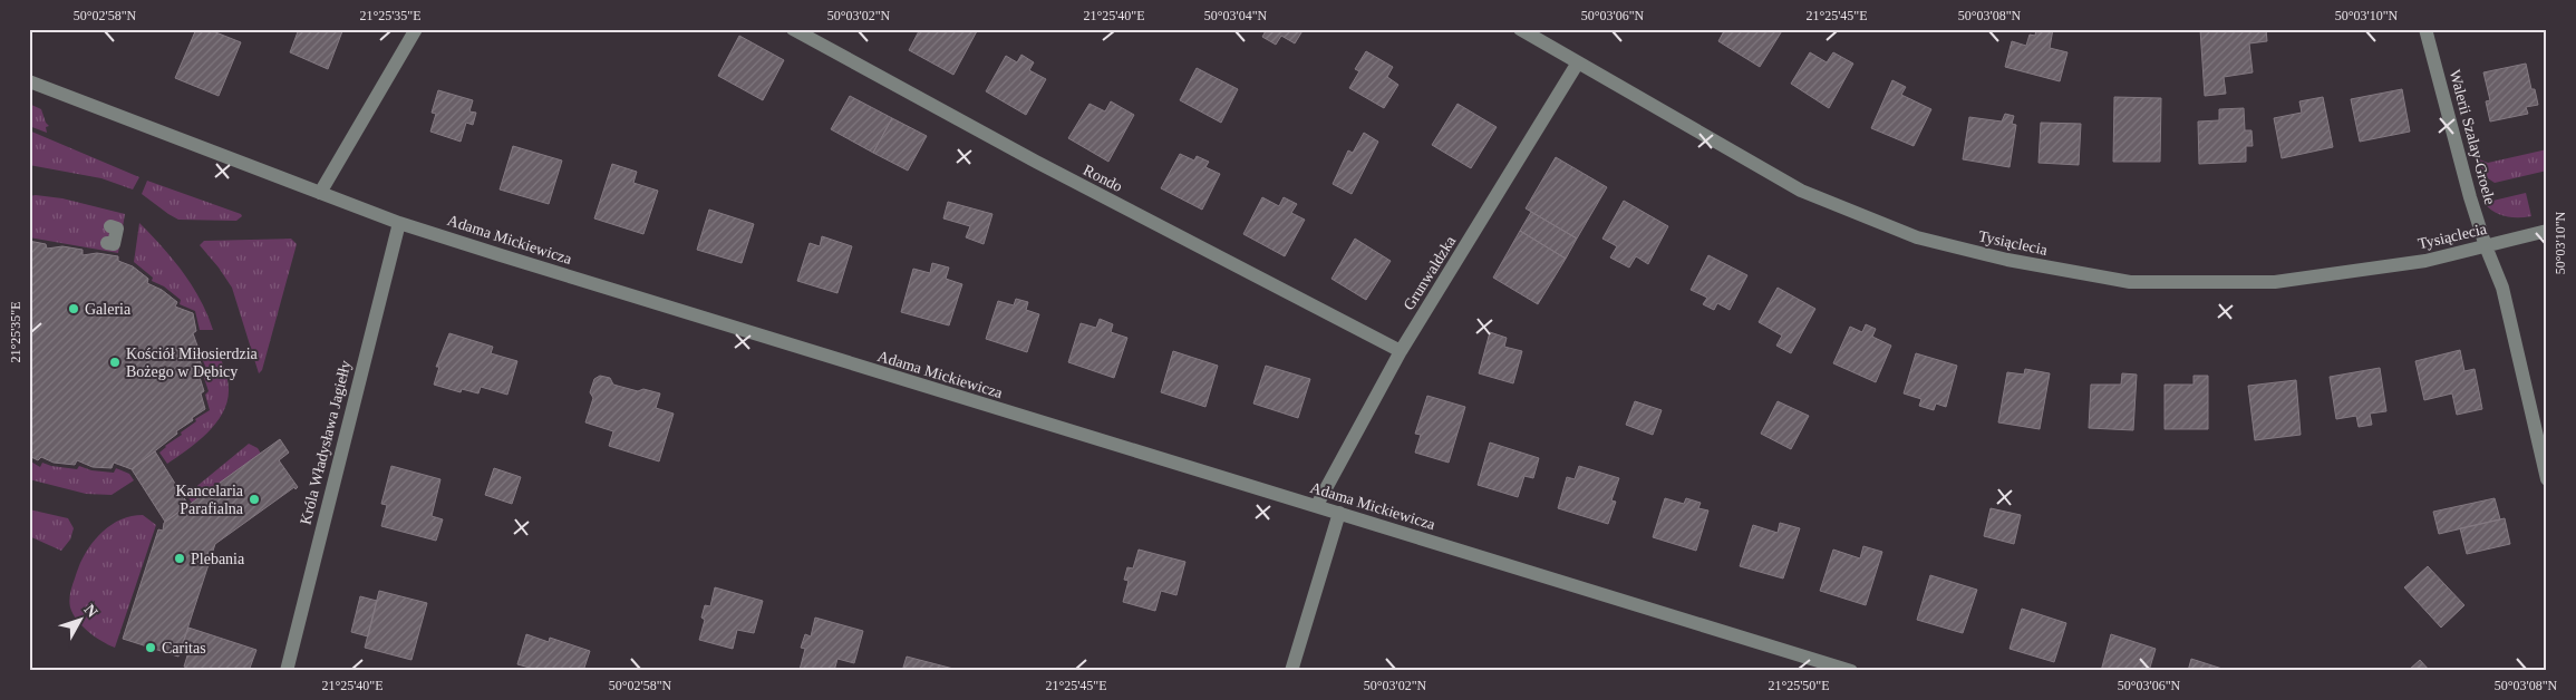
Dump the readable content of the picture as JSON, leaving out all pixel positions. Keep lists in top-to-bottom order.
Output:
{
  "streets": {
    "street": [
      "Walerii Szalay-Groele",
      "Rondo",
      "Tysiąclecia",
      "Adama Mickiewicza",
      "Grunwaldzka",
      "Króla Władysława Jagiełły"
    ]
  },
  "crossings": [
    ["Walerii Szalay-Groele", "Tysiąclecia"],
    ["Rondo", "Grunwaldzka"],
    ["Tysiąclecia", "Grunwaldzka"],
    ["Adama Mickiewicza", "Grunwaldzka"],
    ["Adama Mickiewicza", "Króla Władysława Jagiełły"]
  ],
  "places": [
    "Galeria",
    "Kościół Miłosierdzia Bożego w Dębicy",
    "Kancelaria Parafialna",
    "Plebania",
    "Caritas"
  ],
  "north": "top right",
  "coordinates": [
    "50°02'58\"N",
    "21°25'35\"E",
    "50°03'02\"N",
    "21°25'40\"E",
    "50°03'04\"N",
    "50°03'06\"N",
    "21°25'45\"E",
    "50°03'08\"N",
    "50°03'10\"N",
    "21°25'50\"E"
  ]
}
